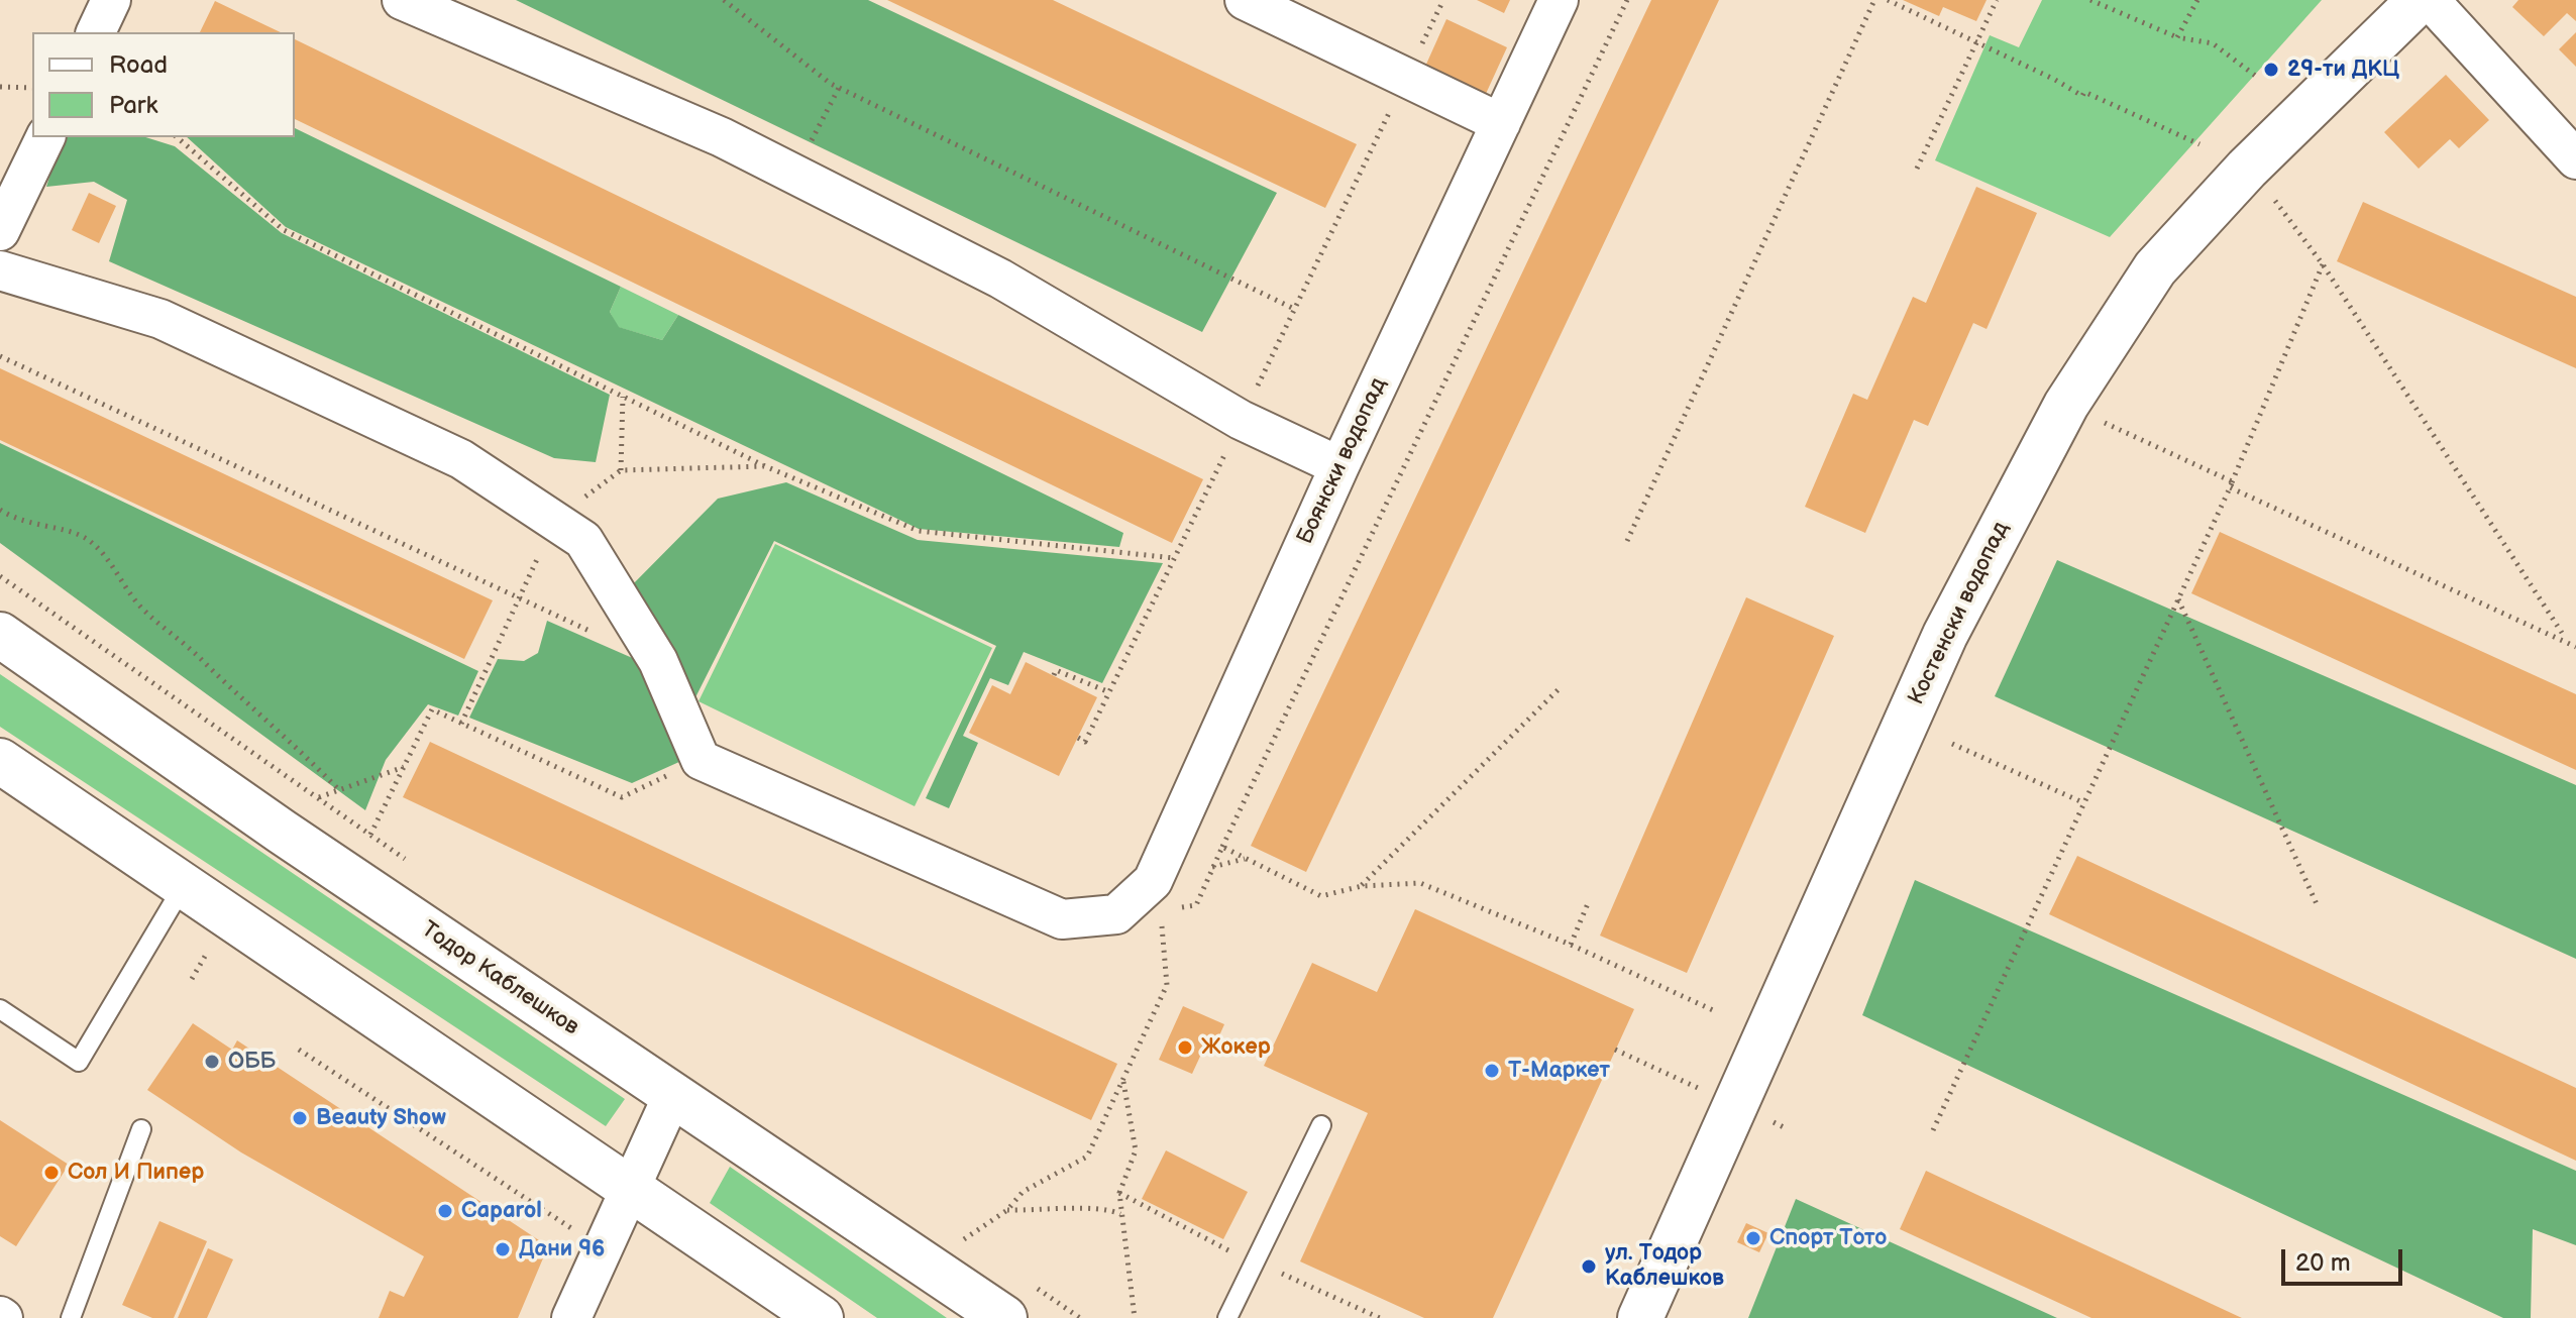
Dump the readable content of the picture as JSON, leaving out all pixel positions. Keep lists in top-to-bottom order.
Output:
{
  "streets": {
    "main road": ["Костенски водопад", "Тодор Каблешков"],
    "street": ["Боянски водопад"]
  },
  "places": [
    "29-ти ДКЦ",
    "Жокер",
    "ОББ",
    "Т-Маркет",
    "Beauty Show",
    "Сол И Пипер",
    "Caparol",
    "Спорт Тото",
    "Дани 96",
    "ул. Тодор Каблешков"
  ],
  "legend": ["Road", "Park"],
  "scale_bar": "20 m"
}
